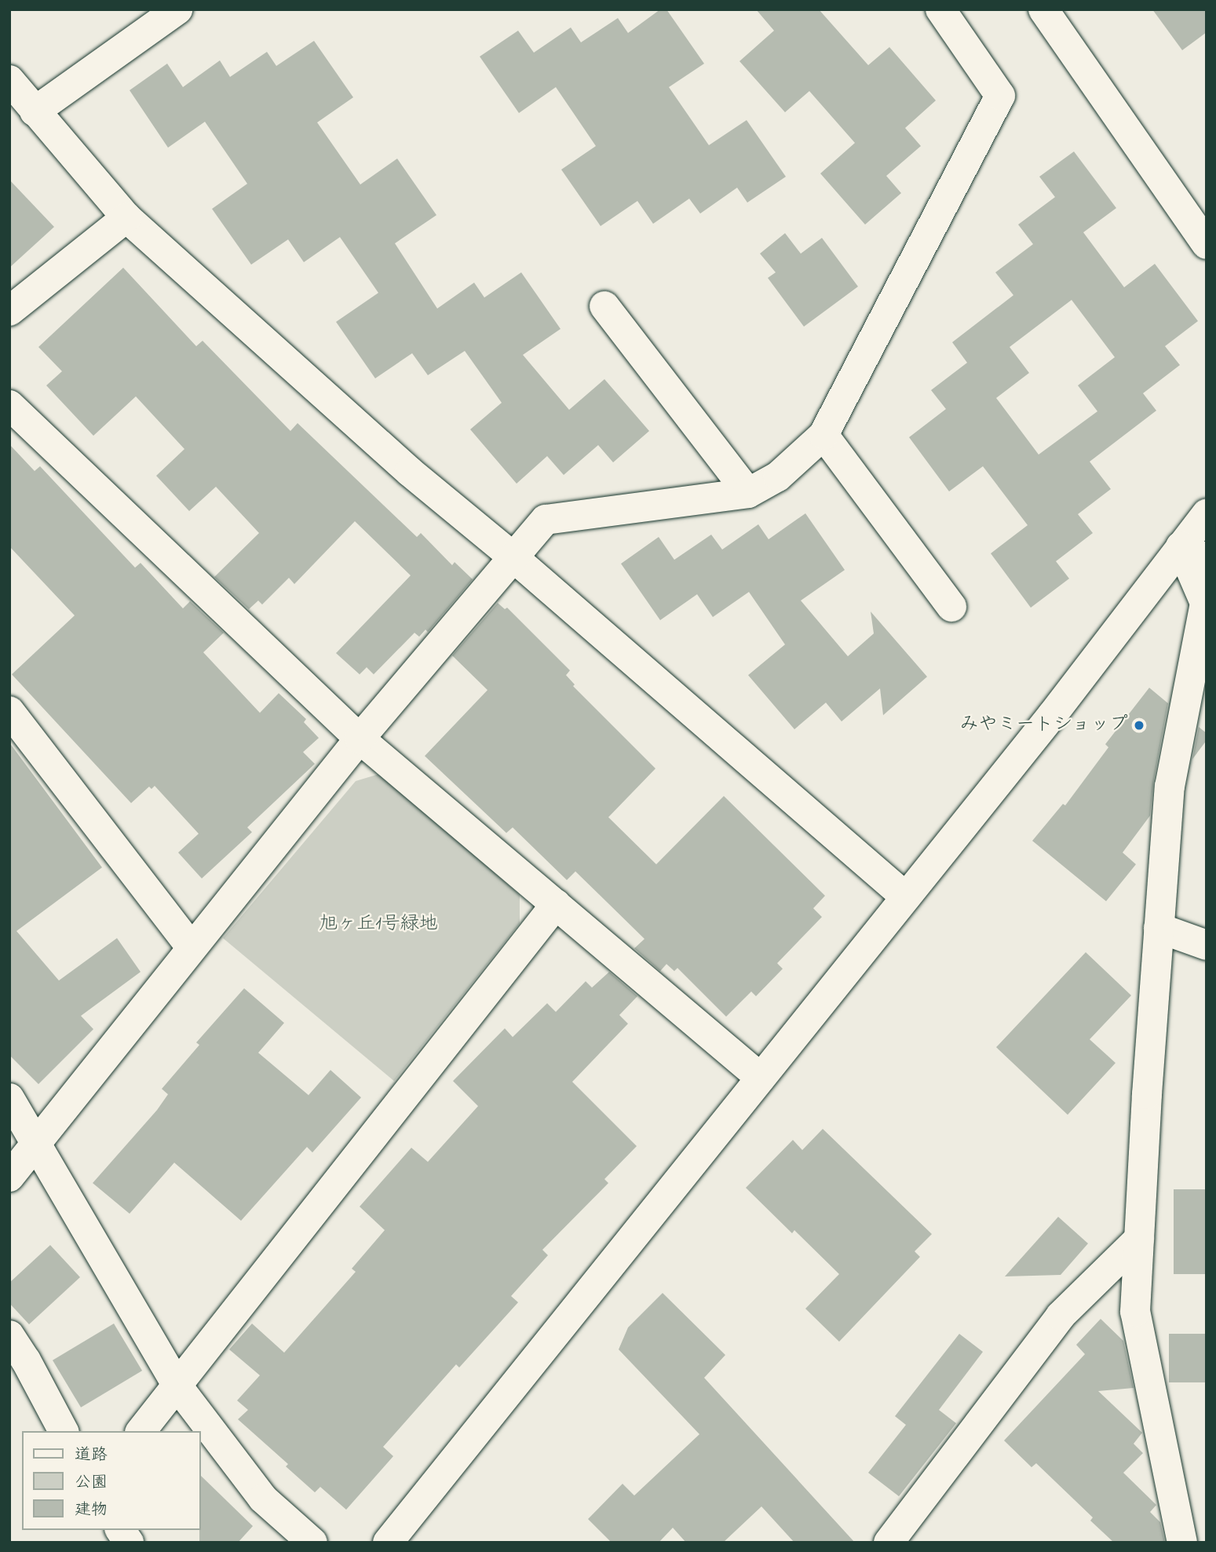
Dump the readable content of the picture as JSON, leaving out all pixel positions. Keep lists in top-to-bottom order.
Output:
{
  "parks": ["旭ヶ丘1号緑地"],
  "places": ["みやミートショップ"],
  "legend": ["道路", "公園", "建物"]
}
